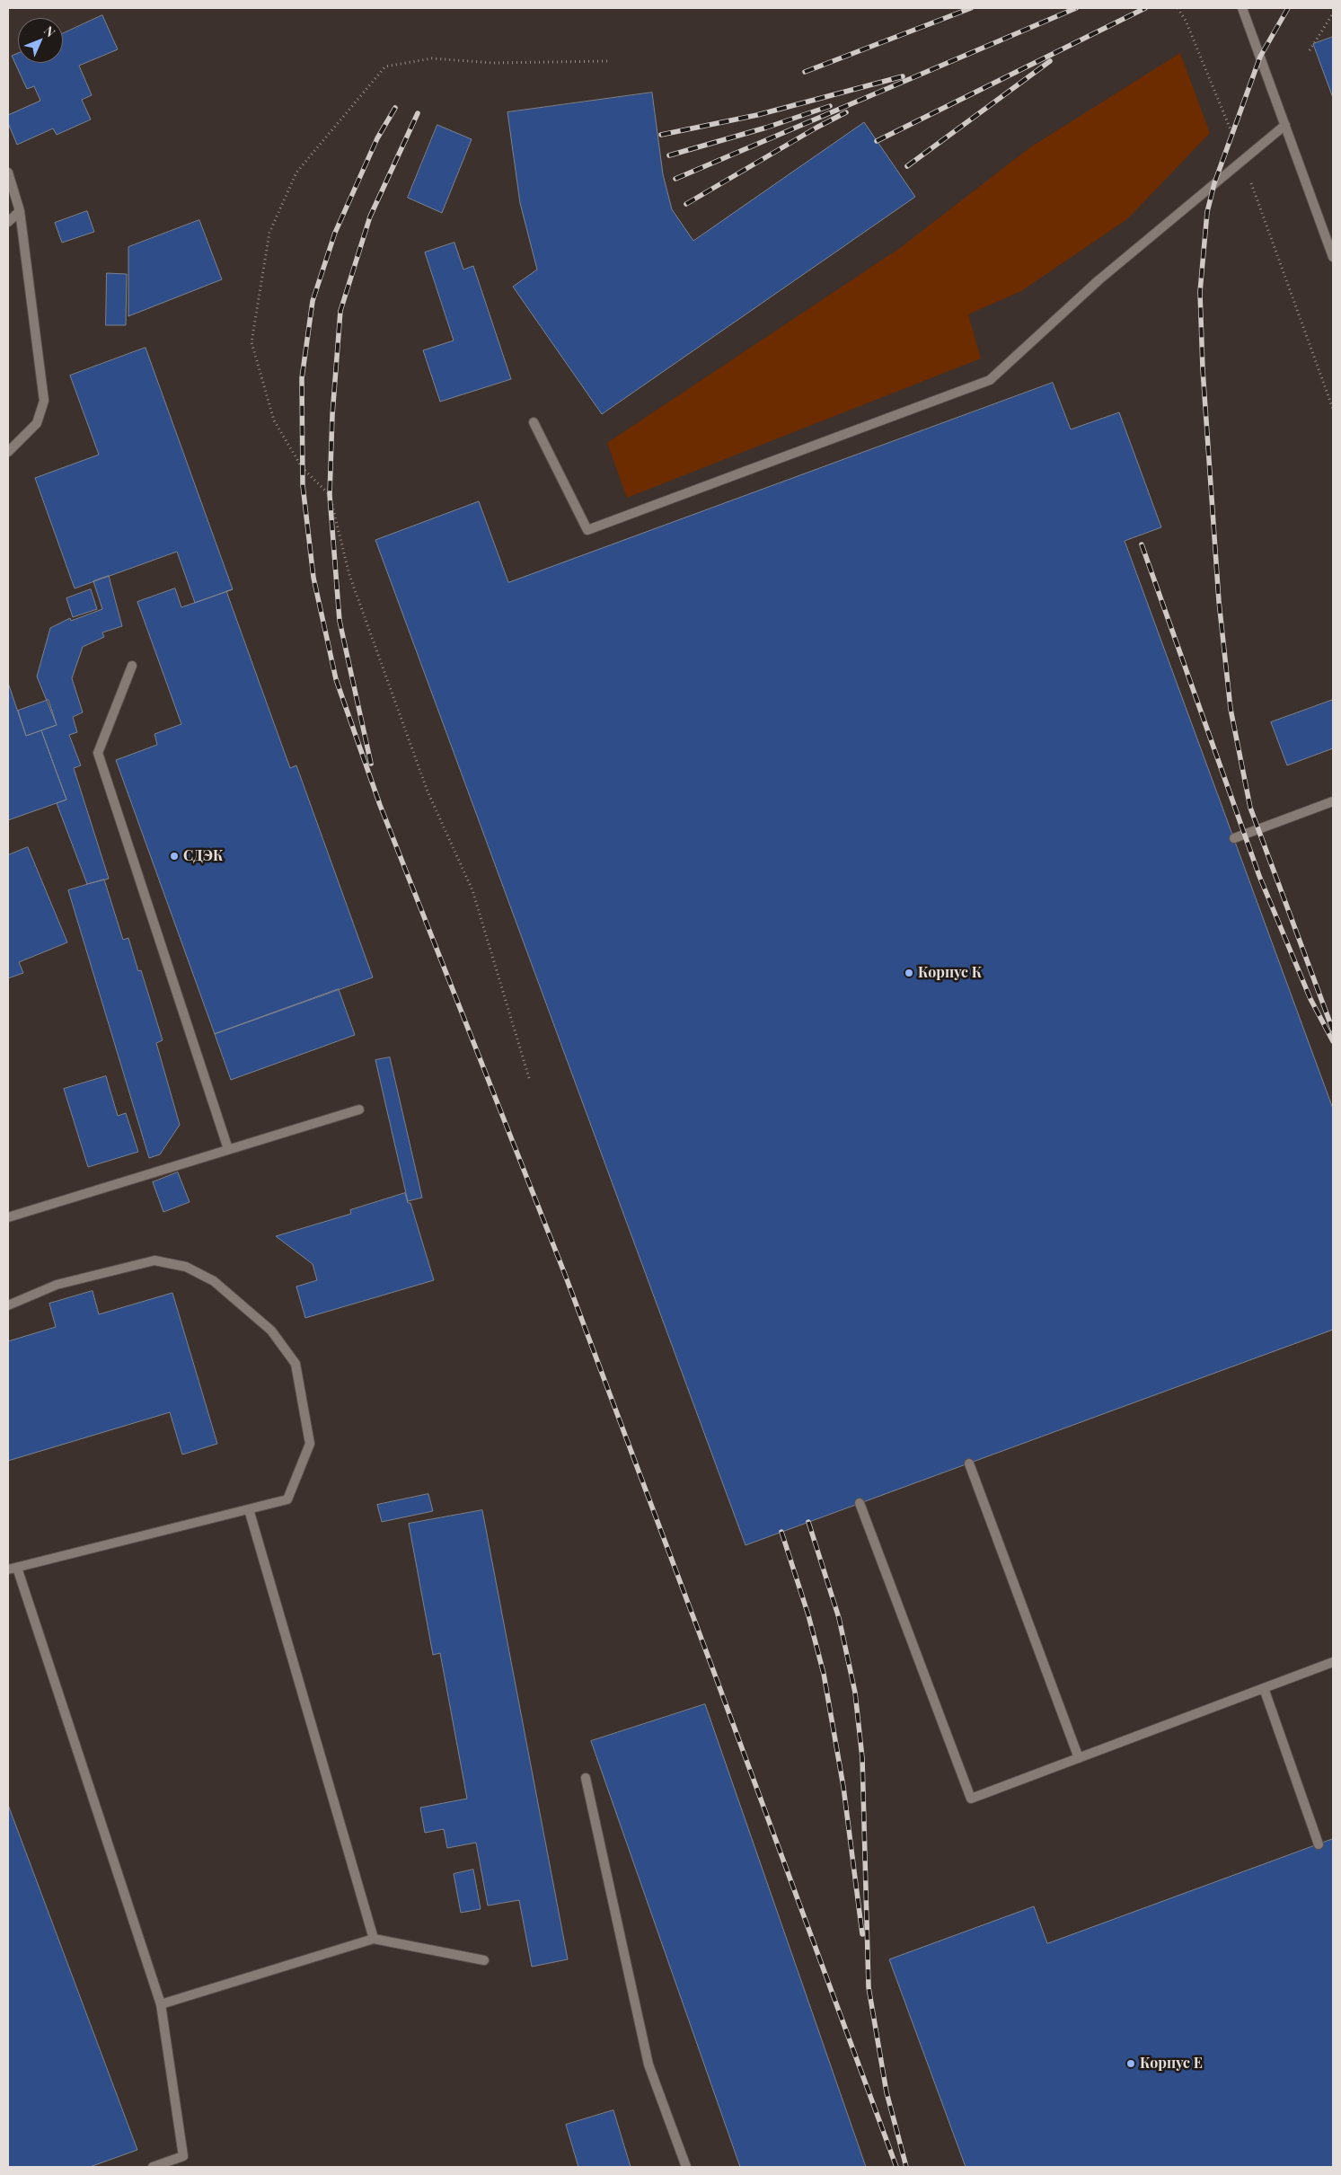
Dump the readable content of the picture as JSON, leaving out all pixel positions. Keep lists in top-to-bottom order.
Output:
{
  "places": ["СДЭК", "Корпус К", "Корпус Е"],
  "north": "top right"
}
